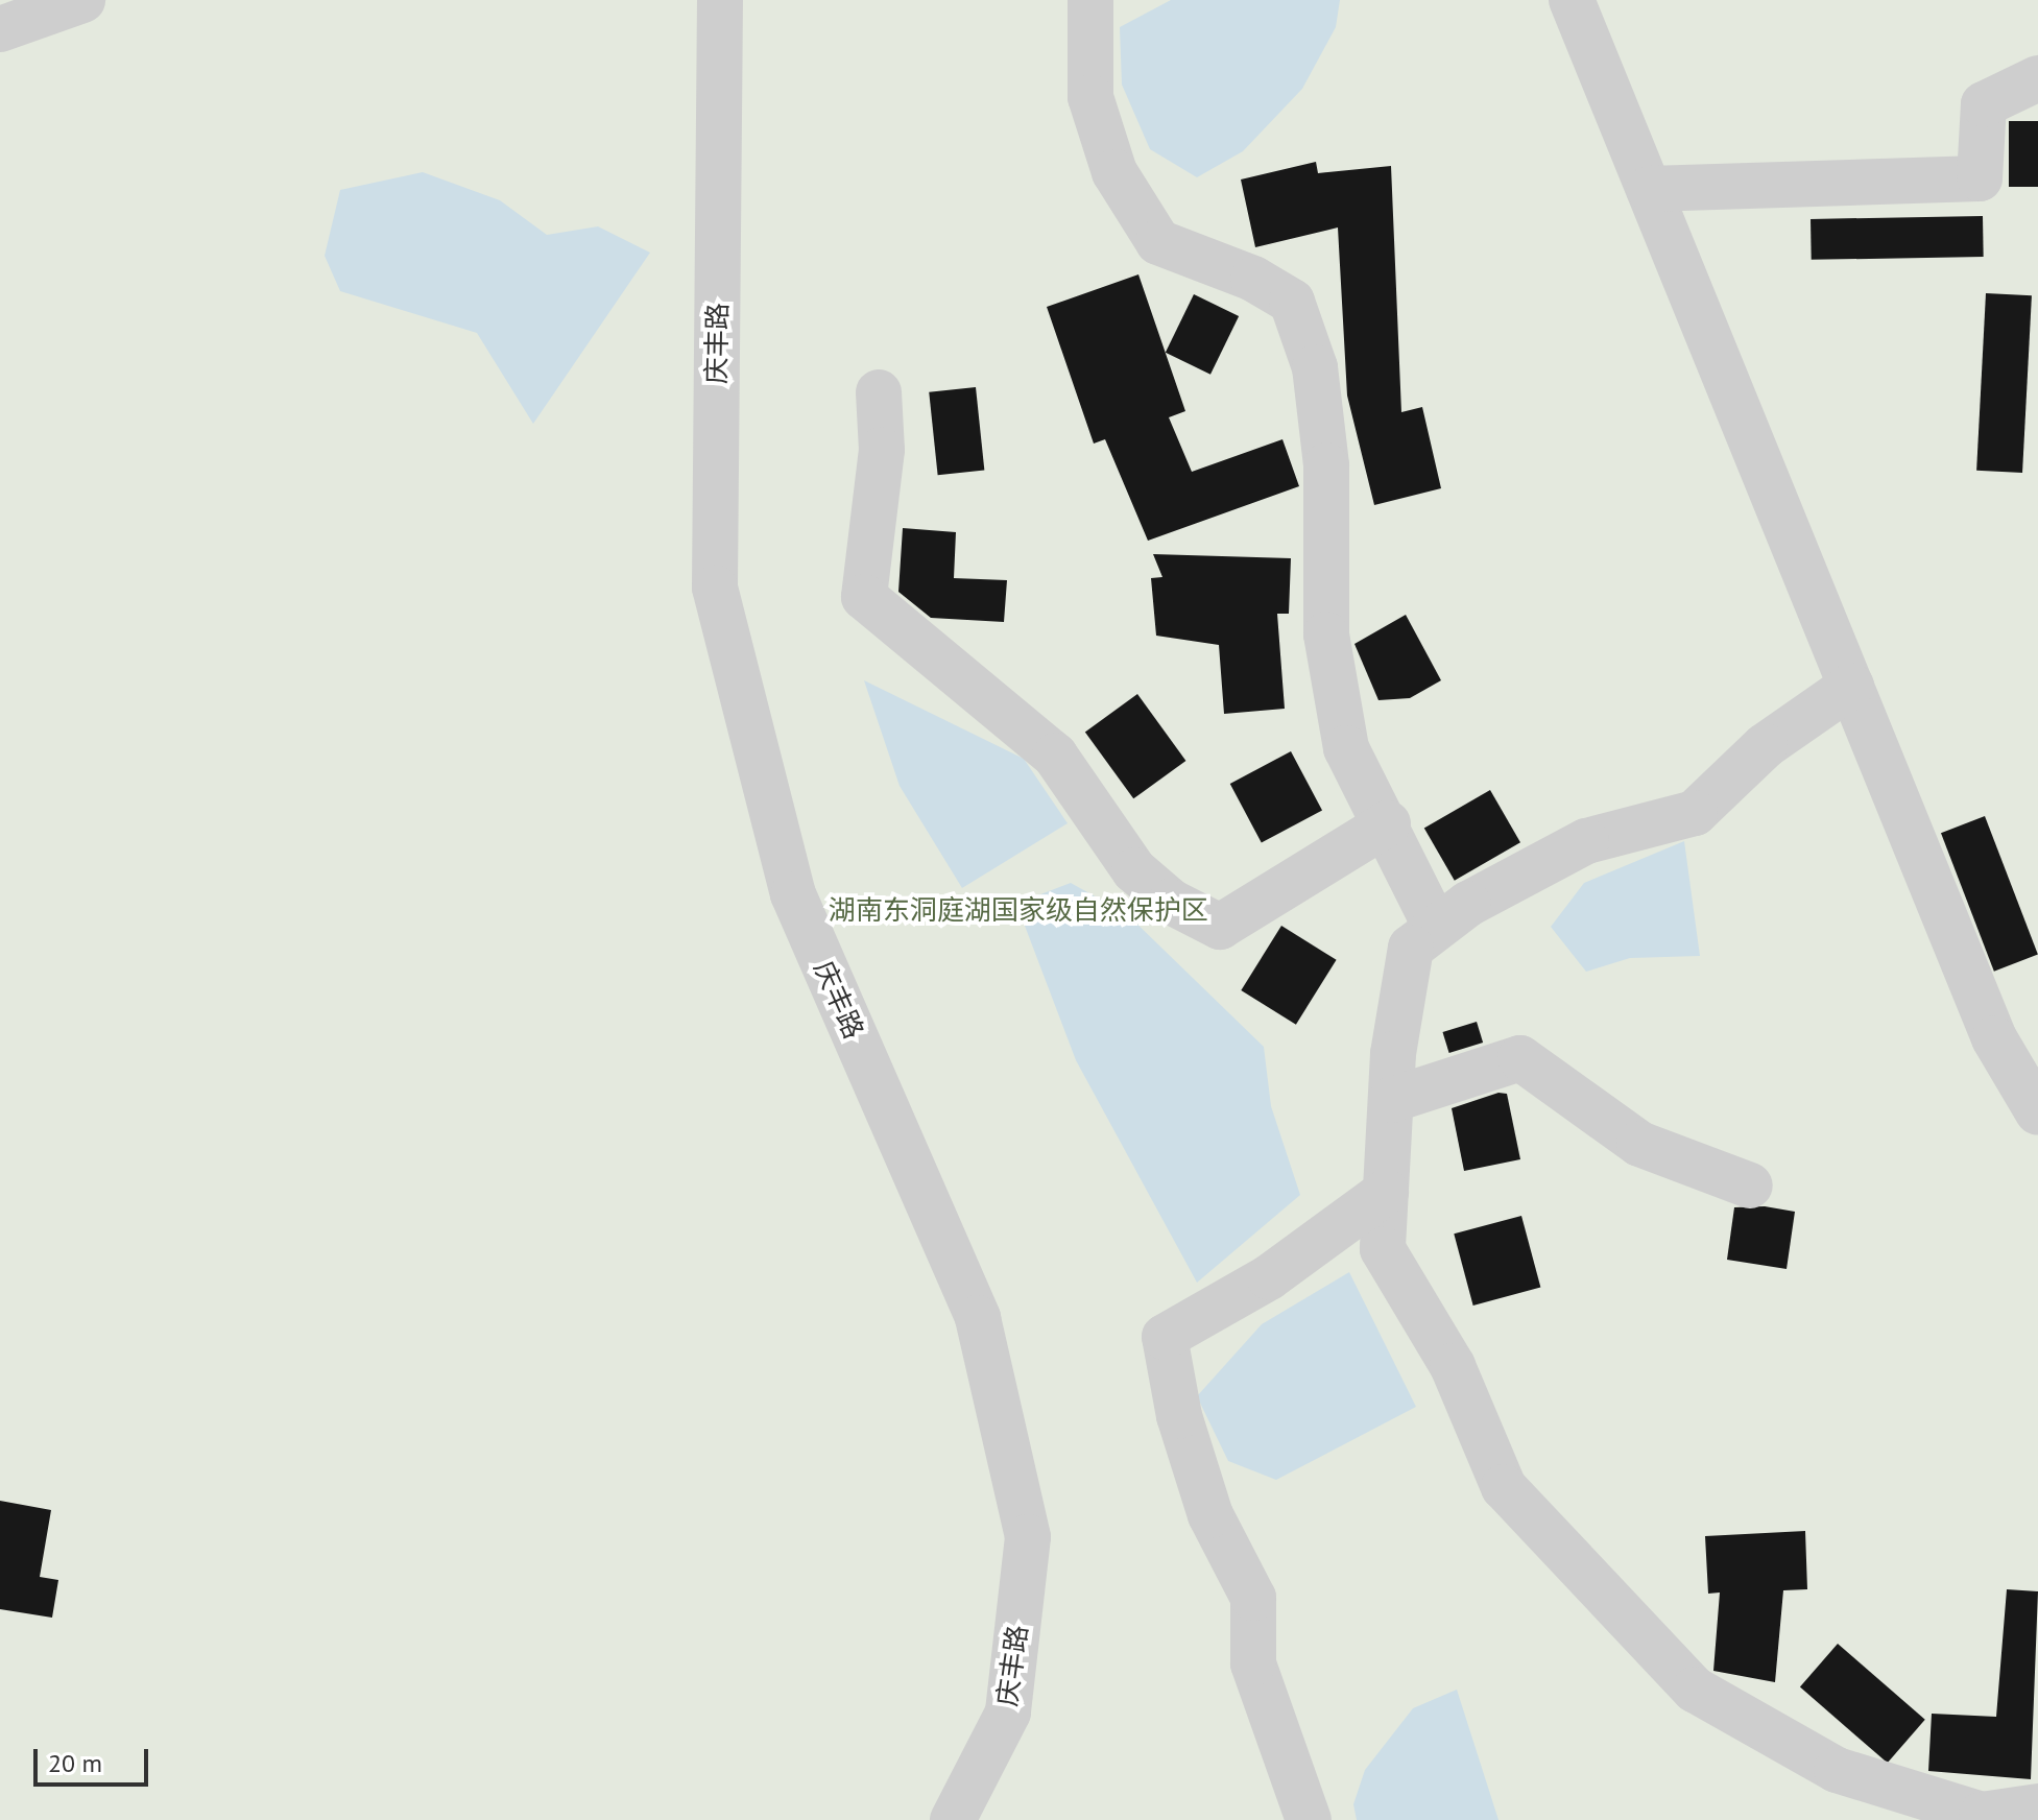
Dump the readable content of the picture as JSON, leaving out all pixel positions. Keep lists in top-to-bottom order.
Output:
{
  "streets": {
    "street": ["庆丰路"]
  },
  "parks": ["湖南东洞庭湖国家级自然保护区"],
  "scale_bar": "20 m"
}
